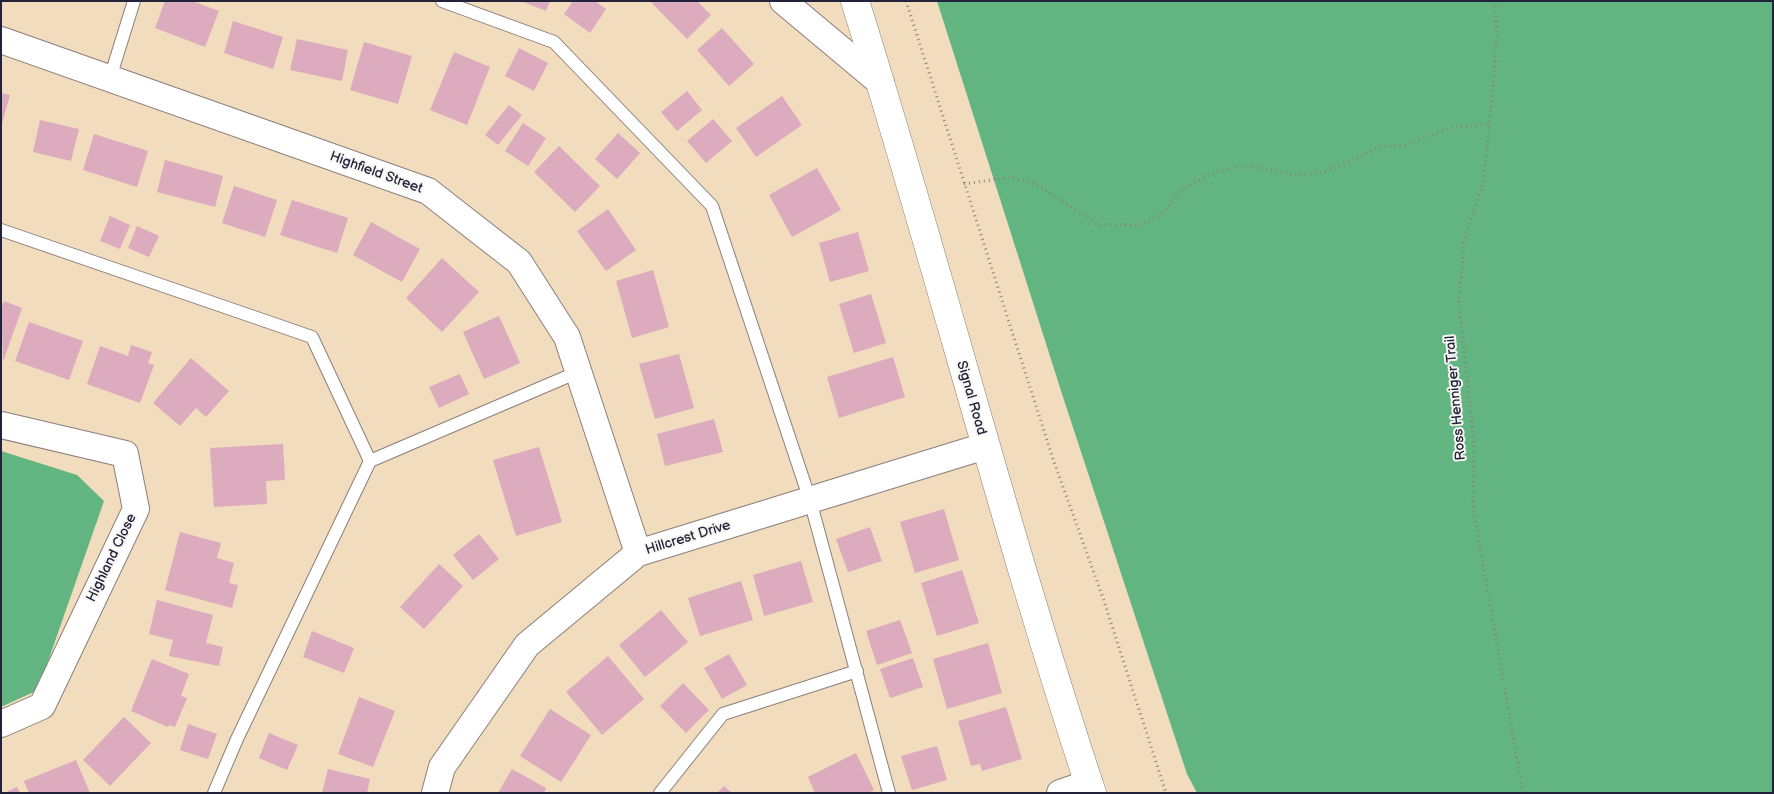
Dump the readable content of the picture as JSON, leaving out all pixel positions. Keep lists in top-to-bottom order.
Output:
{
  "streets": {
    "street": [
      "Highfield Street",
      "Signal Road",
      "Hillcrest Drive",
      "Highland Close"
    ],
    "path": ["Ross Henniger Trail"]
  },
  "crossings": [
    ["Highfield Street", "Hillcrest Drive"],
    ["Signal Road", "Hillcrest Drive"]
  ]
}
